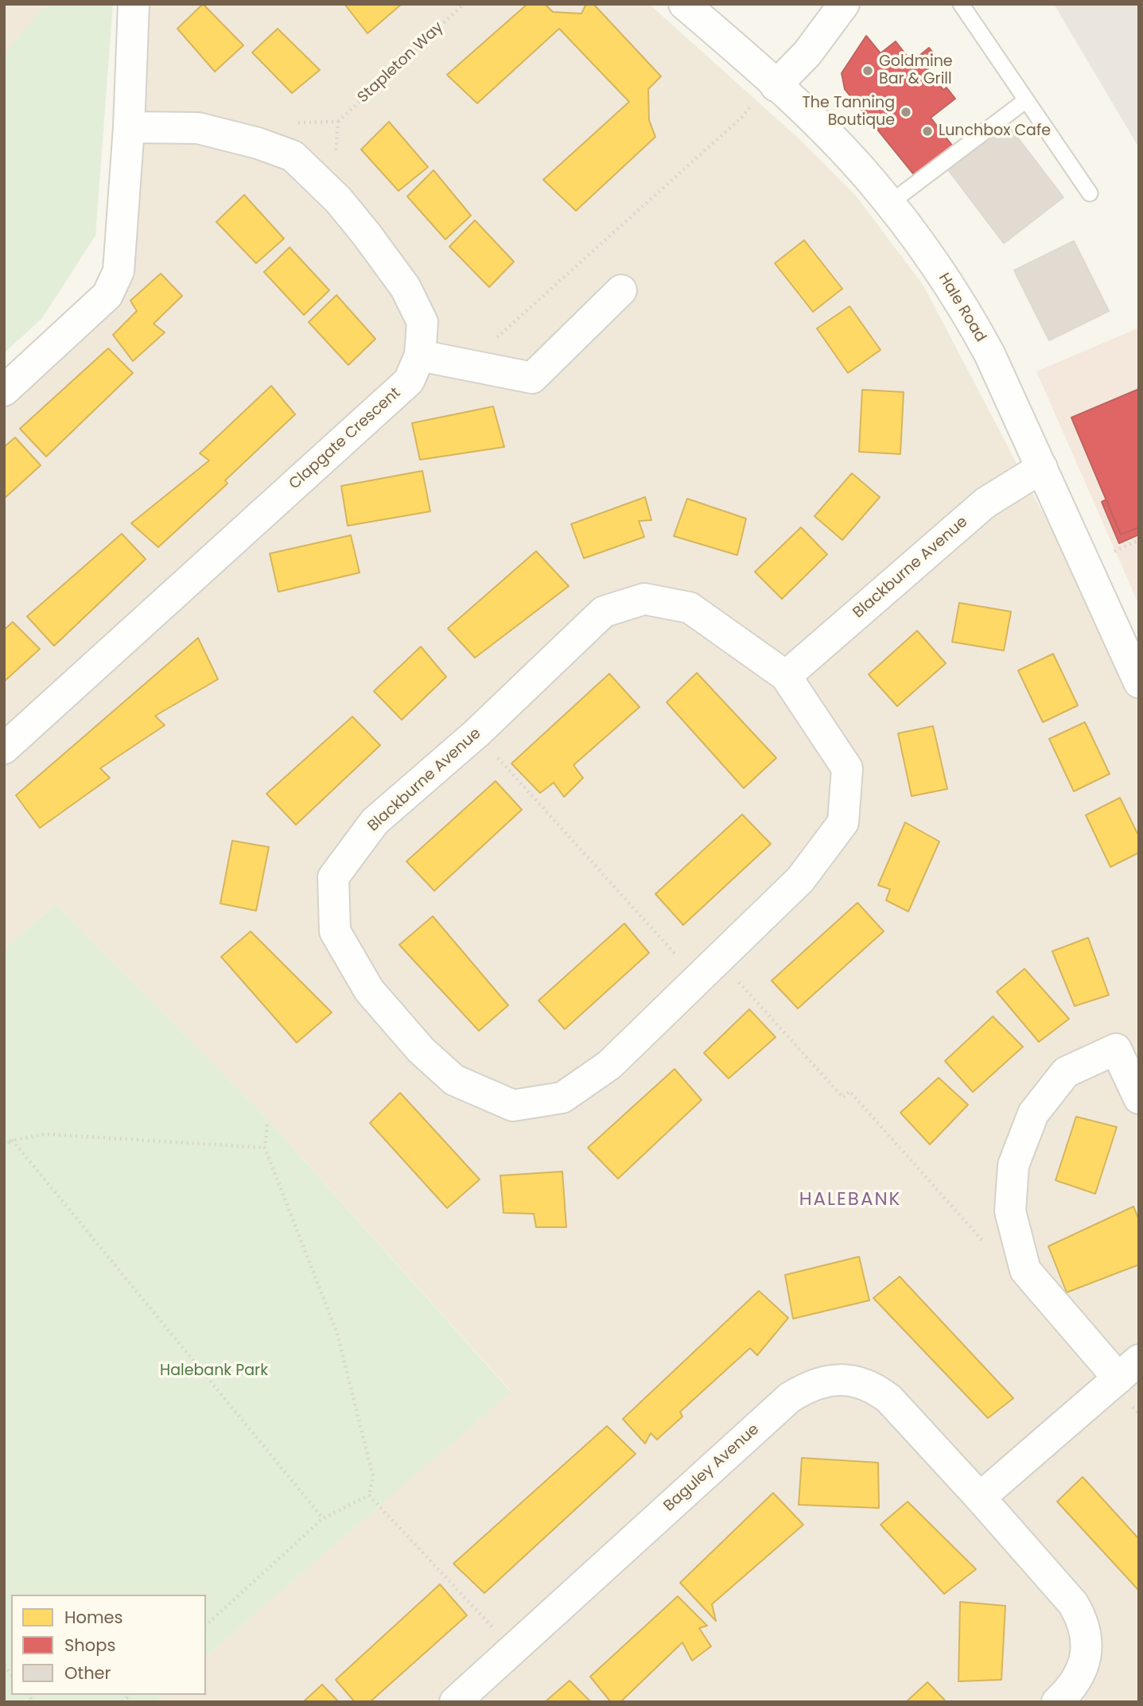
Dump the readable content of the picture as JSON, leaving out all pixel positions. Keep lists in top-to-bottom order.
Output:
{
  "streets": {
    "street": [
      "Hale Road",
      "Clapgate Crescent",
      "Blackburne Avenue",
      "Baguley Avenue"
    ],
    "path": ["Stapleton Way"]
  },
  "crossings": [
    ["Hale Road", "Blackburne Avenue"]
  ],
  "districts": ["HALEBANK"],
  "parks": ["Halebank Park"],
  "places": ["Goldmine Bar & Grill", "The Tanning Boutique", "Lunchbox Cafe"],
  "legend": ["Homes", "Shops", "Other"]
}
